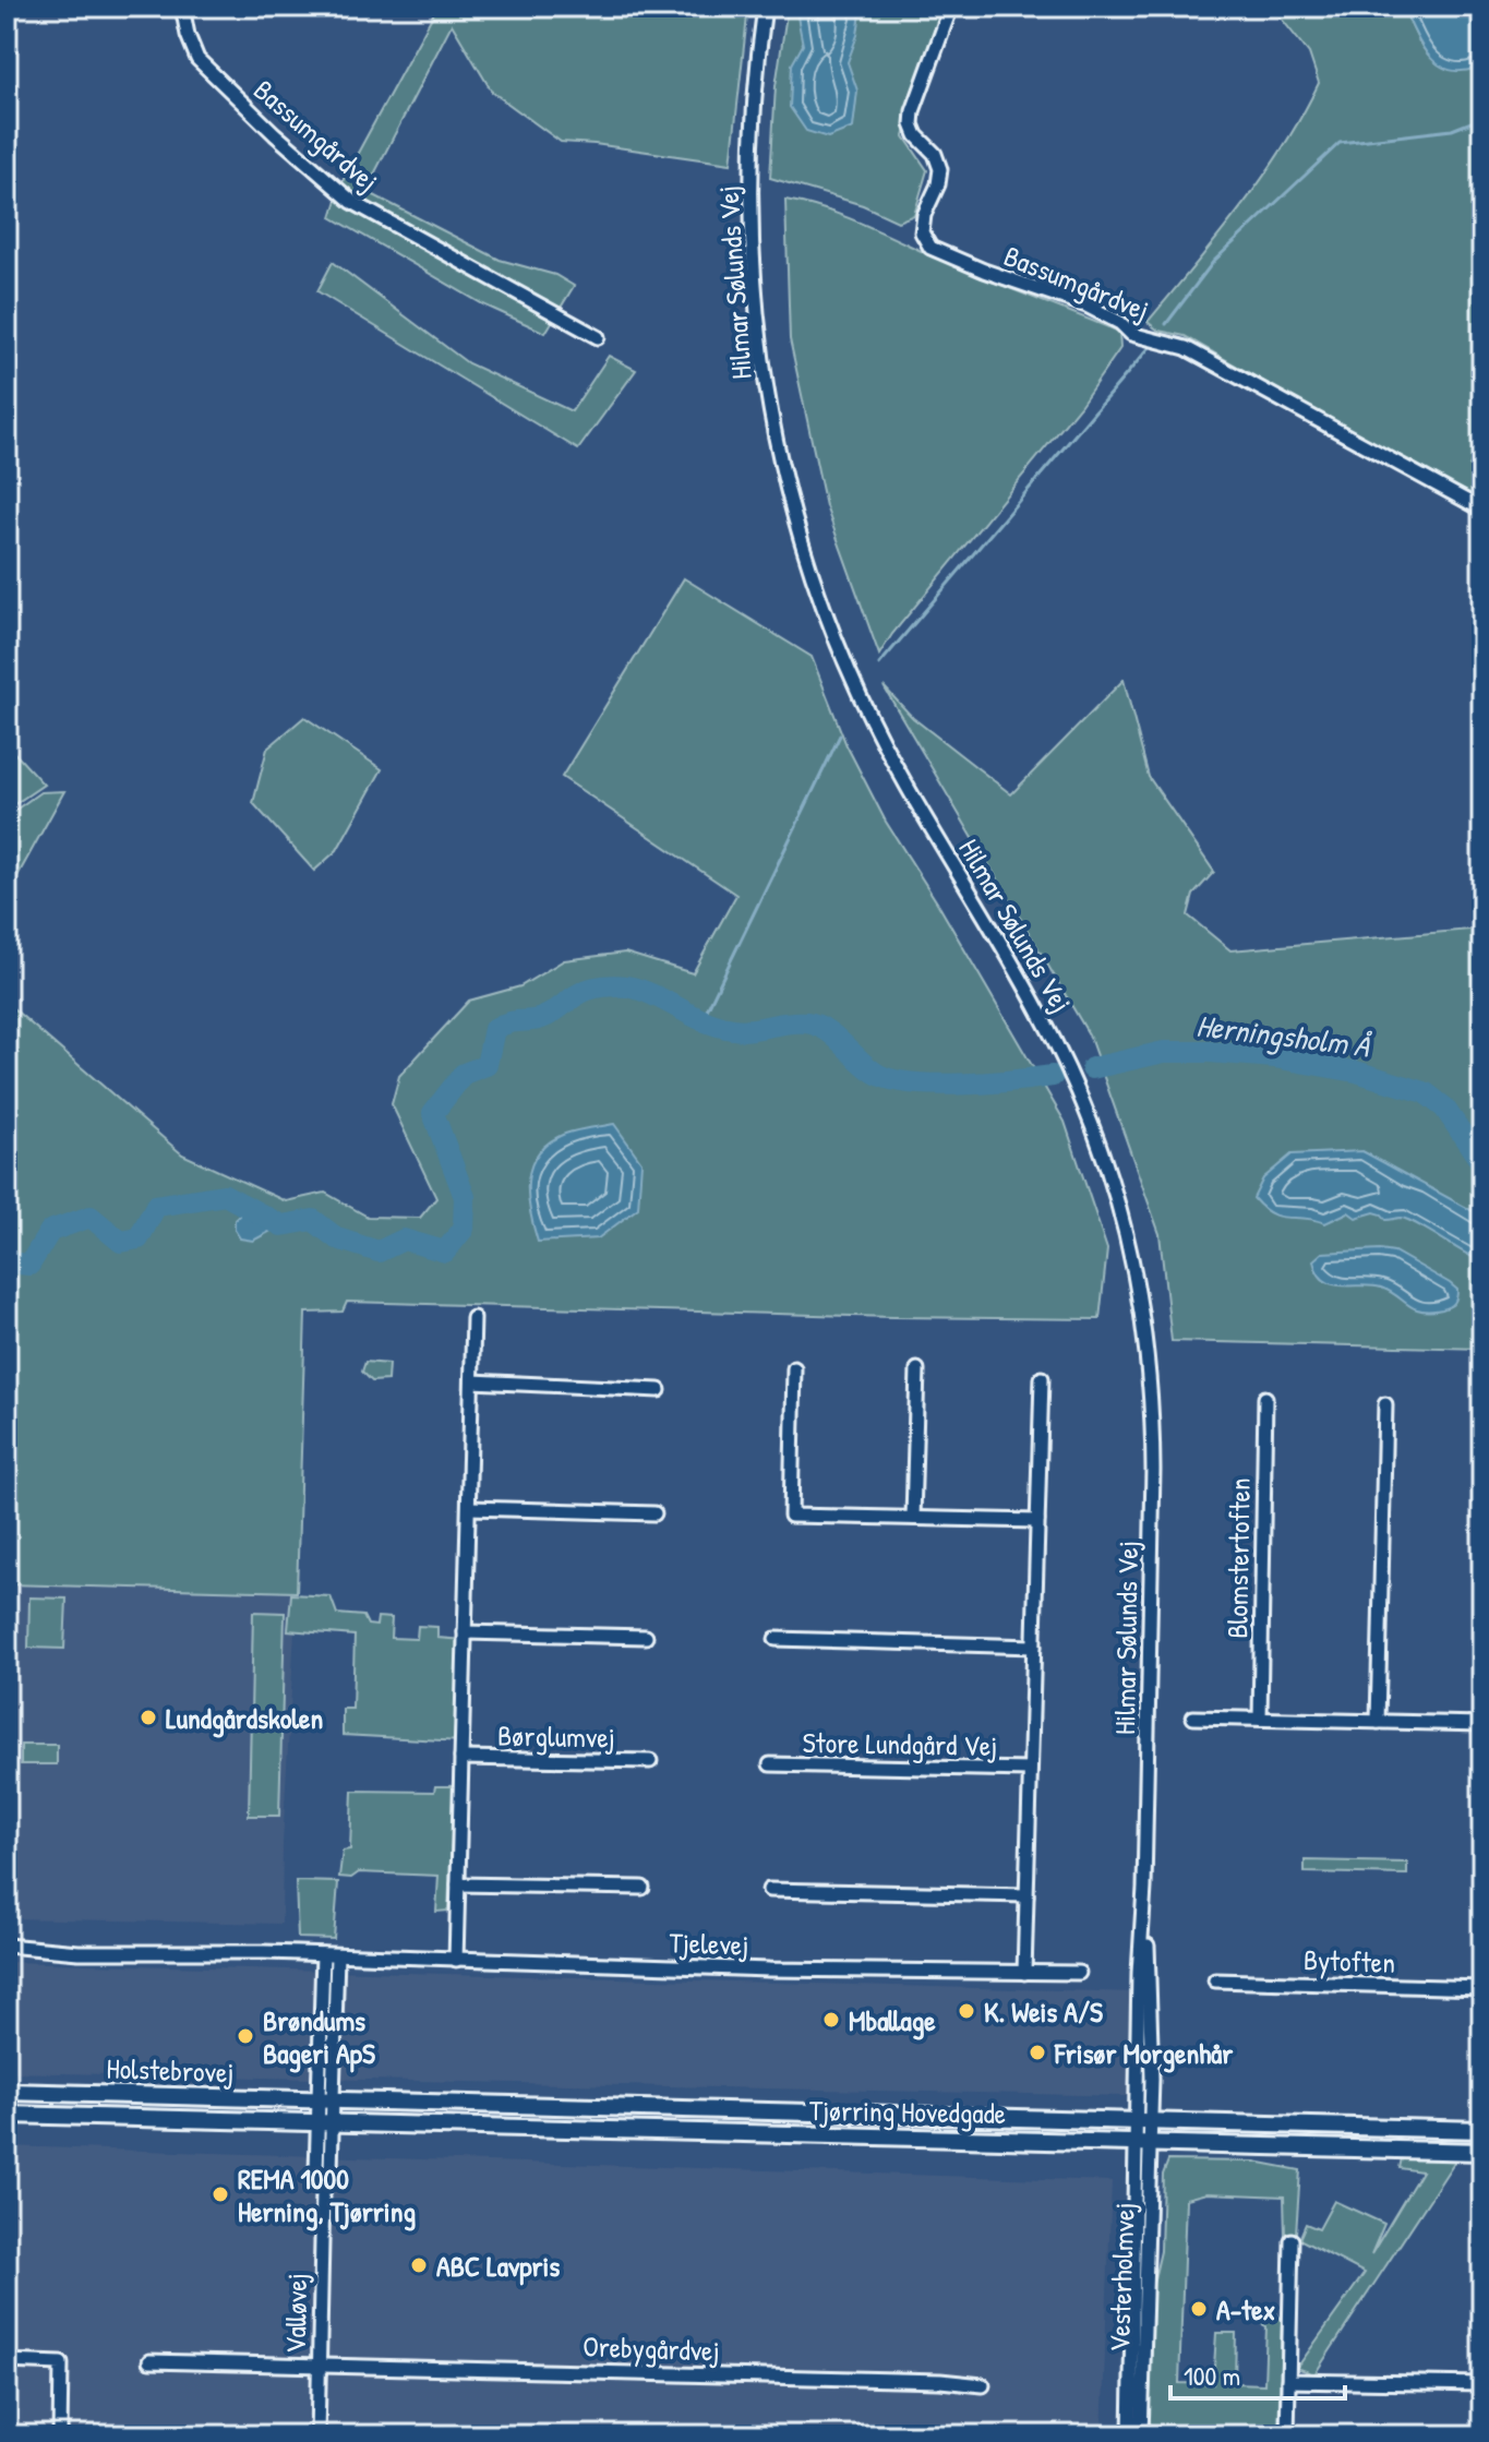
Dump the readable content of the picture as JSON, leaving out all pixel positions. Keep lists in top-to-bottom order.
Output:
{
  "streets": {
    "main road": ["Holstebrovej", "Tjørring Hovedgade"],
    "street": [
      "Bassumgårdvej",
      "Hilmar Sølunds Vej",
      "Blomstertoften",
      "Børglumvej",
      "Store Lundgård Vej",
      "Tjelevej",
      "Bytoften",
      "Vesterholmvej",
      "Valløvej",
      "Orebygårdvej"
    ]
  },
  "crossings": [
    ["Hilmar Sølunds Vej", "Tjørring Hovedgade"],
    ["Hilmar Sølunds Vej", "Vesterholmvej"],
    ["Børglumvej", "Tjelevej"],
    ["Store Lundgård Vej", "Tjelevej"],
    ["Holstebrovej", "Tjørring Hovedgade"],
    ["Holstebrovej", "Valløvej"],
    ["Tjørring Hovedgade", "Vesterholmvej"],
    ["Tjørring Hovedgade", "Valløvej"],
    ["Valløvej", "Orebygårdvej"]
  ],
  "water": ["Herningsholm Å"],
  "places": [
    "Lundgårdskolen",
    "K. Weis A/S",
    "Mballage",
    "Brøndums Bageri ApS",
    "Frisør Morgenhår",
    "REMA 1000 Herning, Tjørring",
    "ABC Lavpris",
    "A-tex"
  ],
  "scale_bar": "100 m"
}
